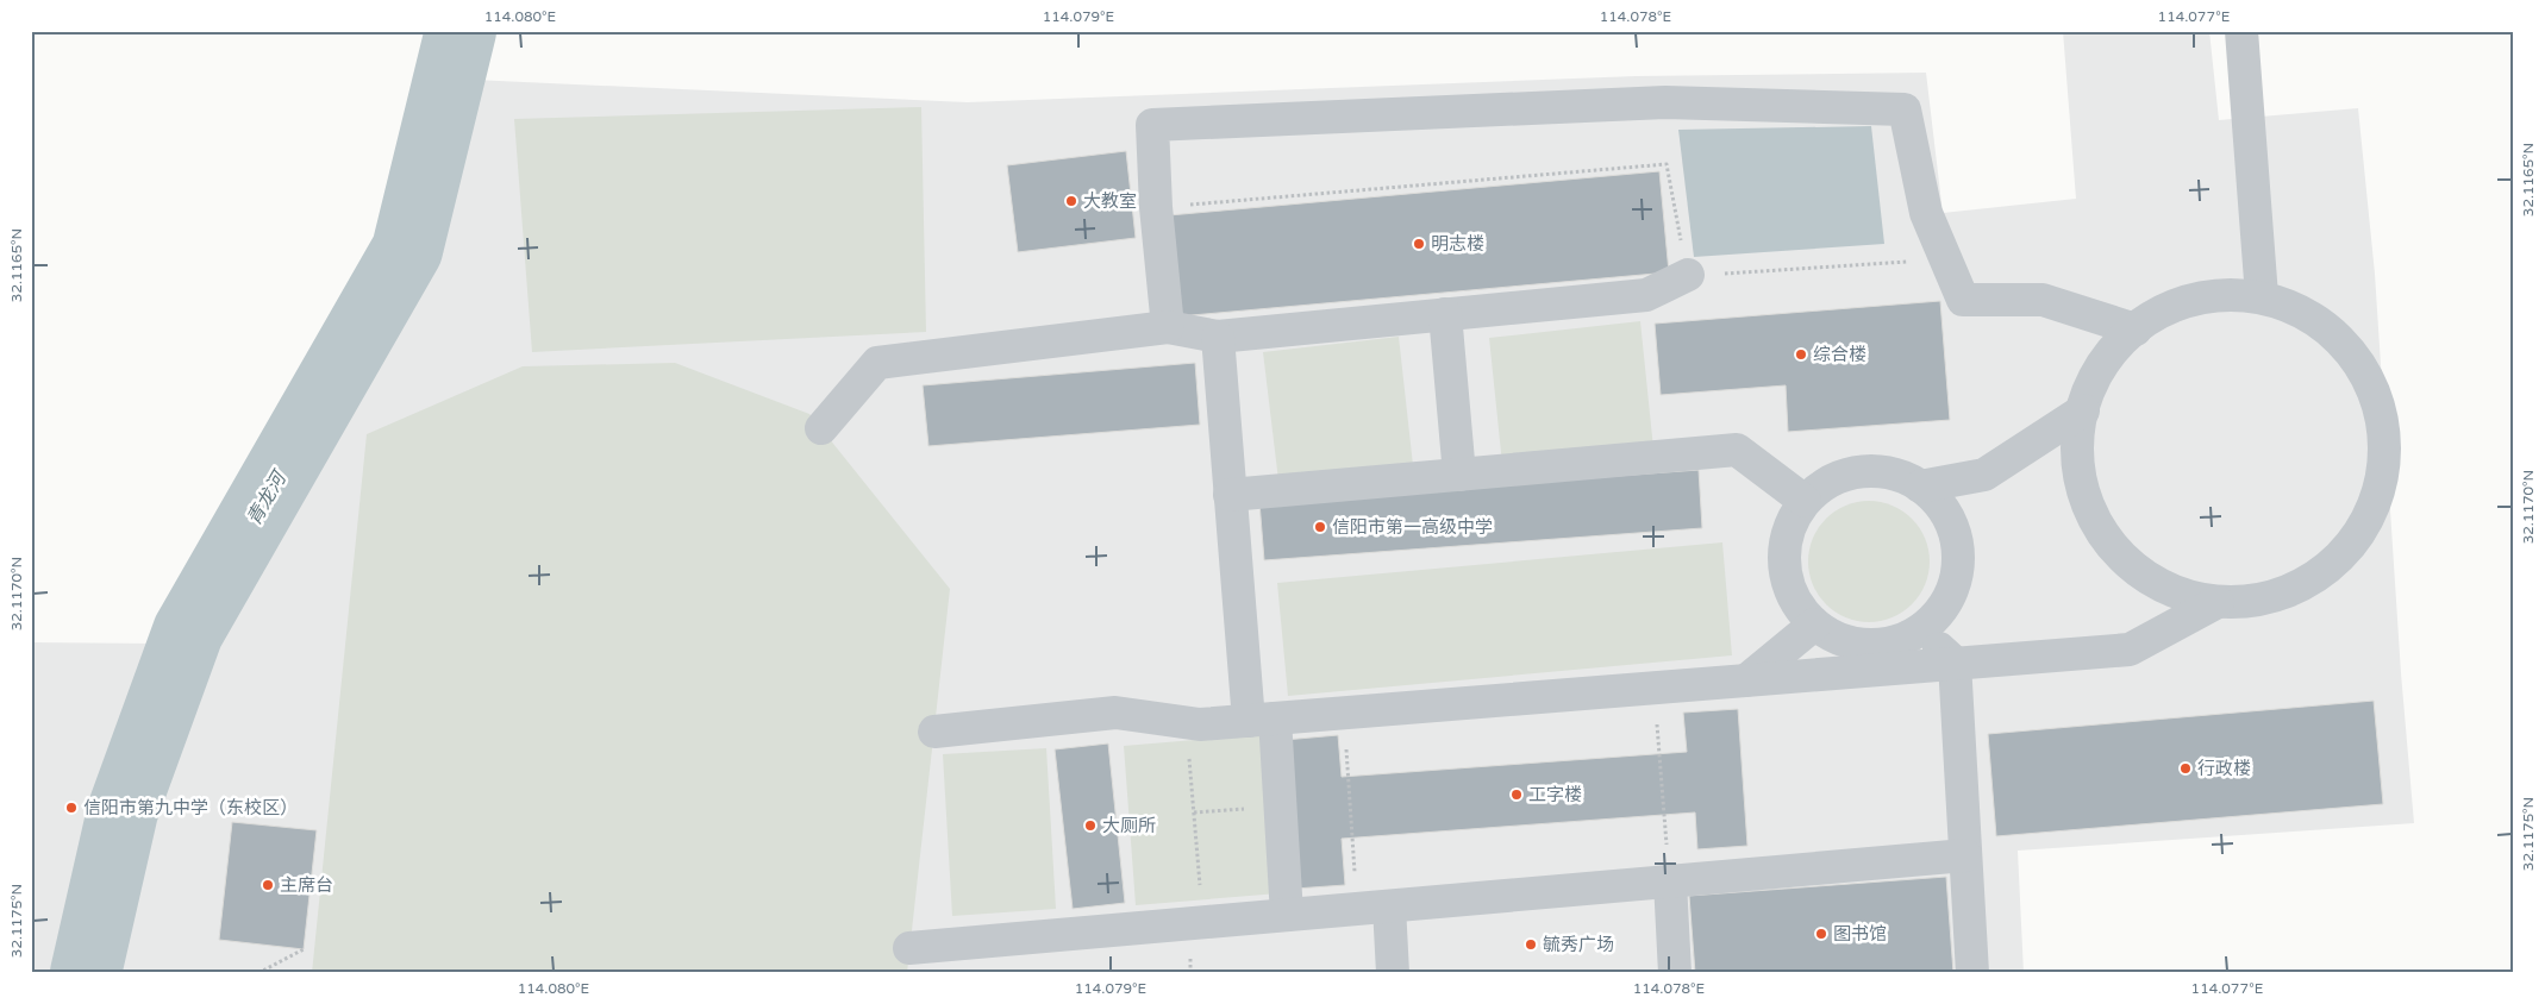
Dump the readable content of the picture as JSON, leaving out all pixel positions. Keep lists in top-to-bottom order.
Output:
{
  "water": ["青龙河"],
  "places": [
    "大教室",
    "明志楼",
    "综合楼",
    "信阳市第一高级中学",
    "行政楼",
    "工字楼",
    "信阳市第九中学（东校区）",
    "大厕所",
    "主席台",
    "图书馆",
    "毓秀广场"
  ],
  "coordinates": [
    "114.080°E",
    "114.079°E",
    "114.078°E",
    "114.077°E",
    "32.1165°N",
    "32.1170°N",
    "32.1175°N"
  ]
}
